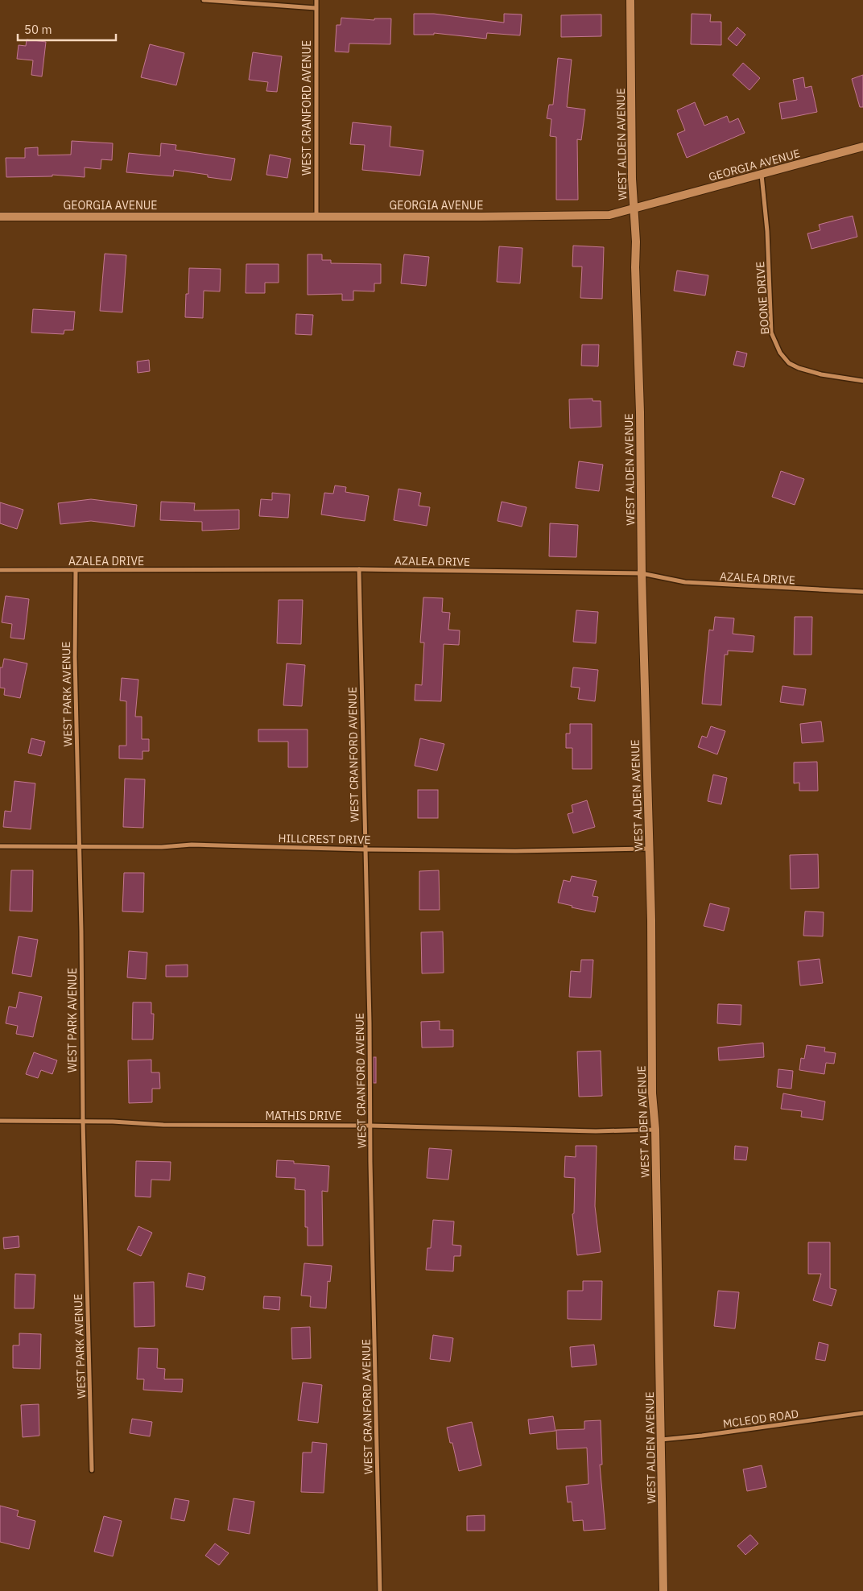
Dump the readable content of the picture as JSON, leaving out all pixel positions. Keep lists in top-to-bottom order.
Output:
{
  "streets": {
    "street": [
      "WEST CRANFORD AVENUE",
      "WEST ALDEN AVENUE",
      "GEORGIA AVENUE",
      "BOONE DRIVE",
      "AZALEA DRIVE",
      "WEST PARK AVENUE",
      "HILLCREST DRIVE",
      "MATHIS DRIVE",
      "MCLEOD ROAD"
    ]
  },
  "crossings": [
    ["WEST CRANFORD AVENUE", "GEORGIA AVENUE"],
    ["WEST CRANFORD AVENUE", "AZALEA DRIVE"],
    ["WEST CRANFORD AVENUE", "HILLCREST DRIVE"],
    ["WEST CRANFORD AVENUE", "MATHIS DRIVE"],
    ["WEST ALDEN AVENUE", "GEORGIA AVENUE"],
    ["WEST ALDEN AVENUE", "AZALEA DRIVE"],
    ["WEST ALDEN AVENUE", "HILLCREST DRIVE"],
    ["WEST ALDEN AVENUE", "MATHIS DRIVE"],
    ["WEST ALDEN AVENUE", "MCLEOD ROAD"],
    ["GEORGIA AVENUE", "BOONE DRIVE"],
    ["AZALEA DRIVE", "WEST PARK AVENUE"],
    ["WEST PARK AVENUE", "HILLCREST DRIVE"],
    ["WEST PARK AVENUE", "MATHIS DRIVE"]
  ],
  "scale_bar": "50 m"
}
